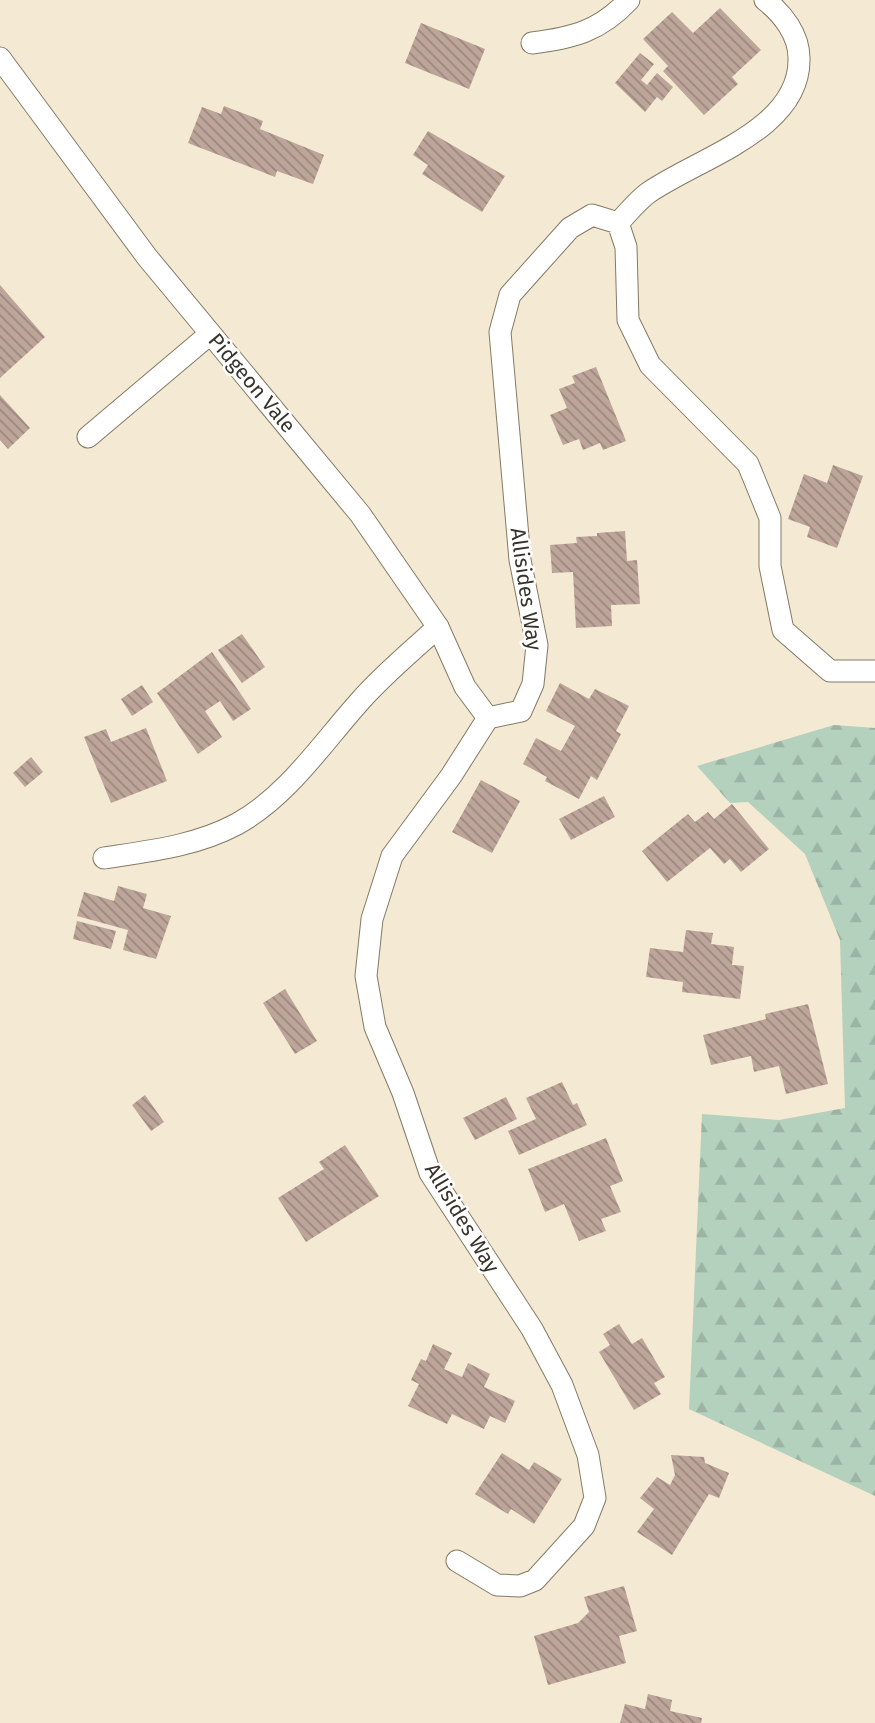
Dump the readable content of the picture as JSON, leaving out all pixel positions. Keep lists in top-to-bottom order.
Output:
{
  "streets": {
    "street": ["Pidgeon Vale", "Allisides Way"]
  },
  "crossings": [
    ["Pidgeon Vale", "Allisides Way"]
  ]
}
